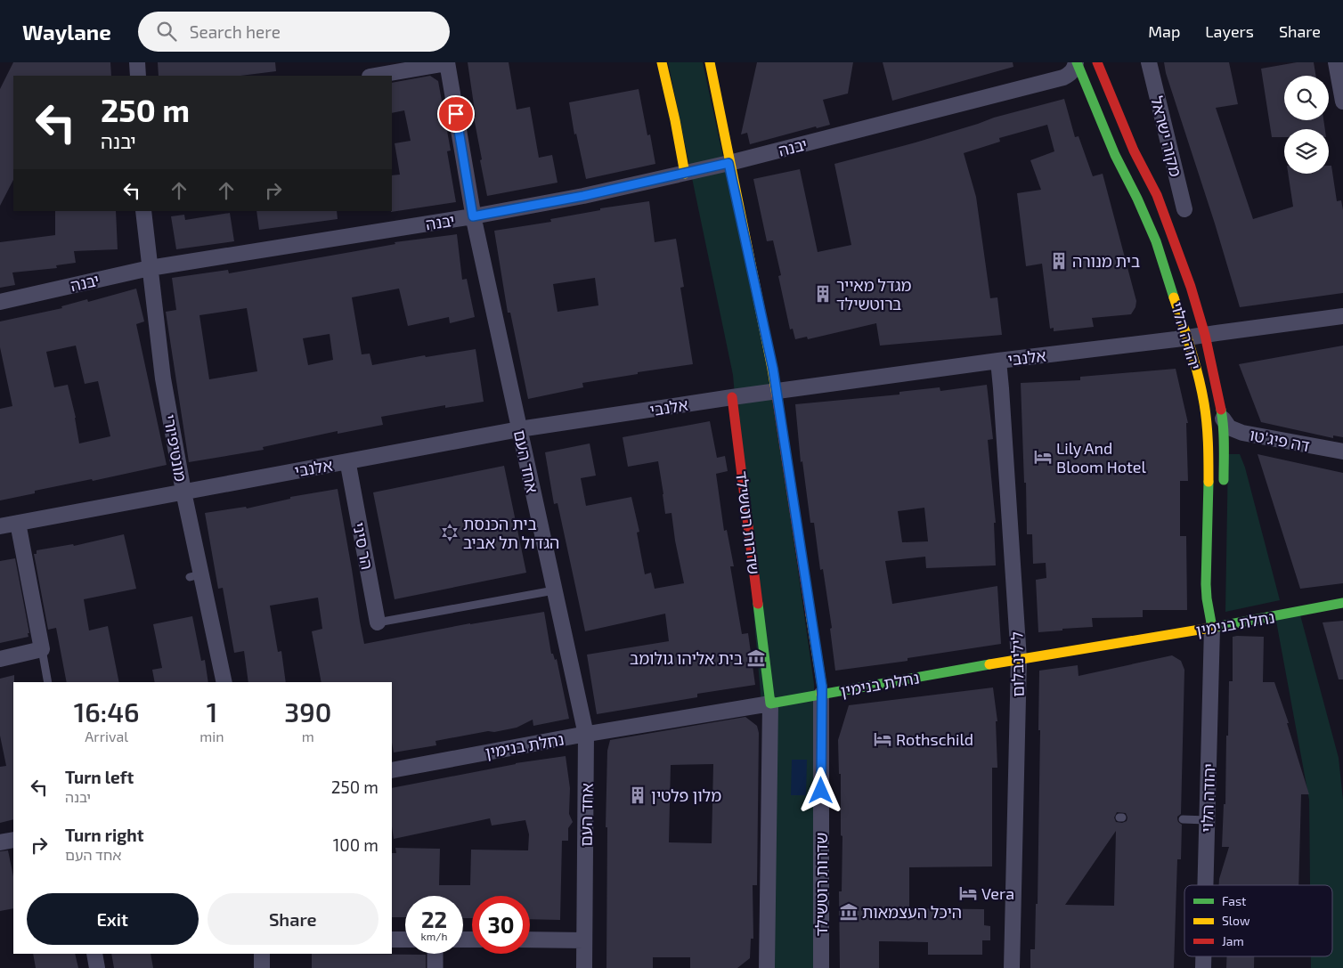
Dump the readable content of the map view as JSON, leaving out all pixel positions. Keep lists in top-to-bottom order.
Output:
{
  "streets": {
    "street": [
      "מקוה ישראל",
      "יבנה",
      "יהודה הלוי",
      "אלנבי",
      "דה פיג'טו",
      "מונטיפיורי",
      "אחד העם",
      "שדרות רוטשילד",
      "הר סיני",
      "נחלת בנימין",
      "לילינבלום"
    ]
  },
  "crossings": [
    ["יבנה", "יהודה הלוי"],
    ["יבנה", "מונטיפיורי"],
    ["יבנה", "אחד העם"],
    ["יבנה", "שדרות רוטשילד"],
    ["יהודה הלוי", "אלנבי"],
    ["יהודה הלוי", "דה פיג'טו"],
    ["יהודה הלוי", "נחלת בנימין"],
    ["אלנבי", "מונטיפיורי"],
    ["אלנבי", "אחד העם"],
    ["אלנבי", "שדרות רוטשילד"],
    ["אלנבי", "לילינבלום"],
    ["אחד העם", "נחלת בנימין"],
    ["שדרות רוטשילד", "נחלת בנימין"],
    ["נחלת בנימין", "לילינבלום"]
  ],
  "places": {
    "building": ["בית מנורה", "מגדל מאייר ברוטשילד", "מלון פלטין"],
    "hotel": ["Lily And Bloom Hotel", "Rothschild", "Vera"],
    "synagogue": ["בית הכנסת הגדול תל אביב"],
    "museum": ["בית אליהו גולומב", "היכל העצמאות"]
  },
  "legend": ["Fast", "Slow", "Jam"],
  "page": {
    "header": "Waylane",
    "search": "Search here",
    "nav": ["Map", "Layers", "Share"],
    "turn": ["250 m", "יבנה"],
    "eta": [
      "16:46",
      "Arrival",
      "1",
      "min",
      "390",
      "m"
    ],
    "list": [
      {
        "name": "Turn left",
        "note": "יבנה",
        "value": "250 m"
      },
      {
        "name": "Turn right",
        "note": "אחד העם",
        "value": "100 m"
      }
    ],
    "buttons": ["Exit", "Share"],
    "speed": "22 km/h",
    "limit": "30"
  }
}
